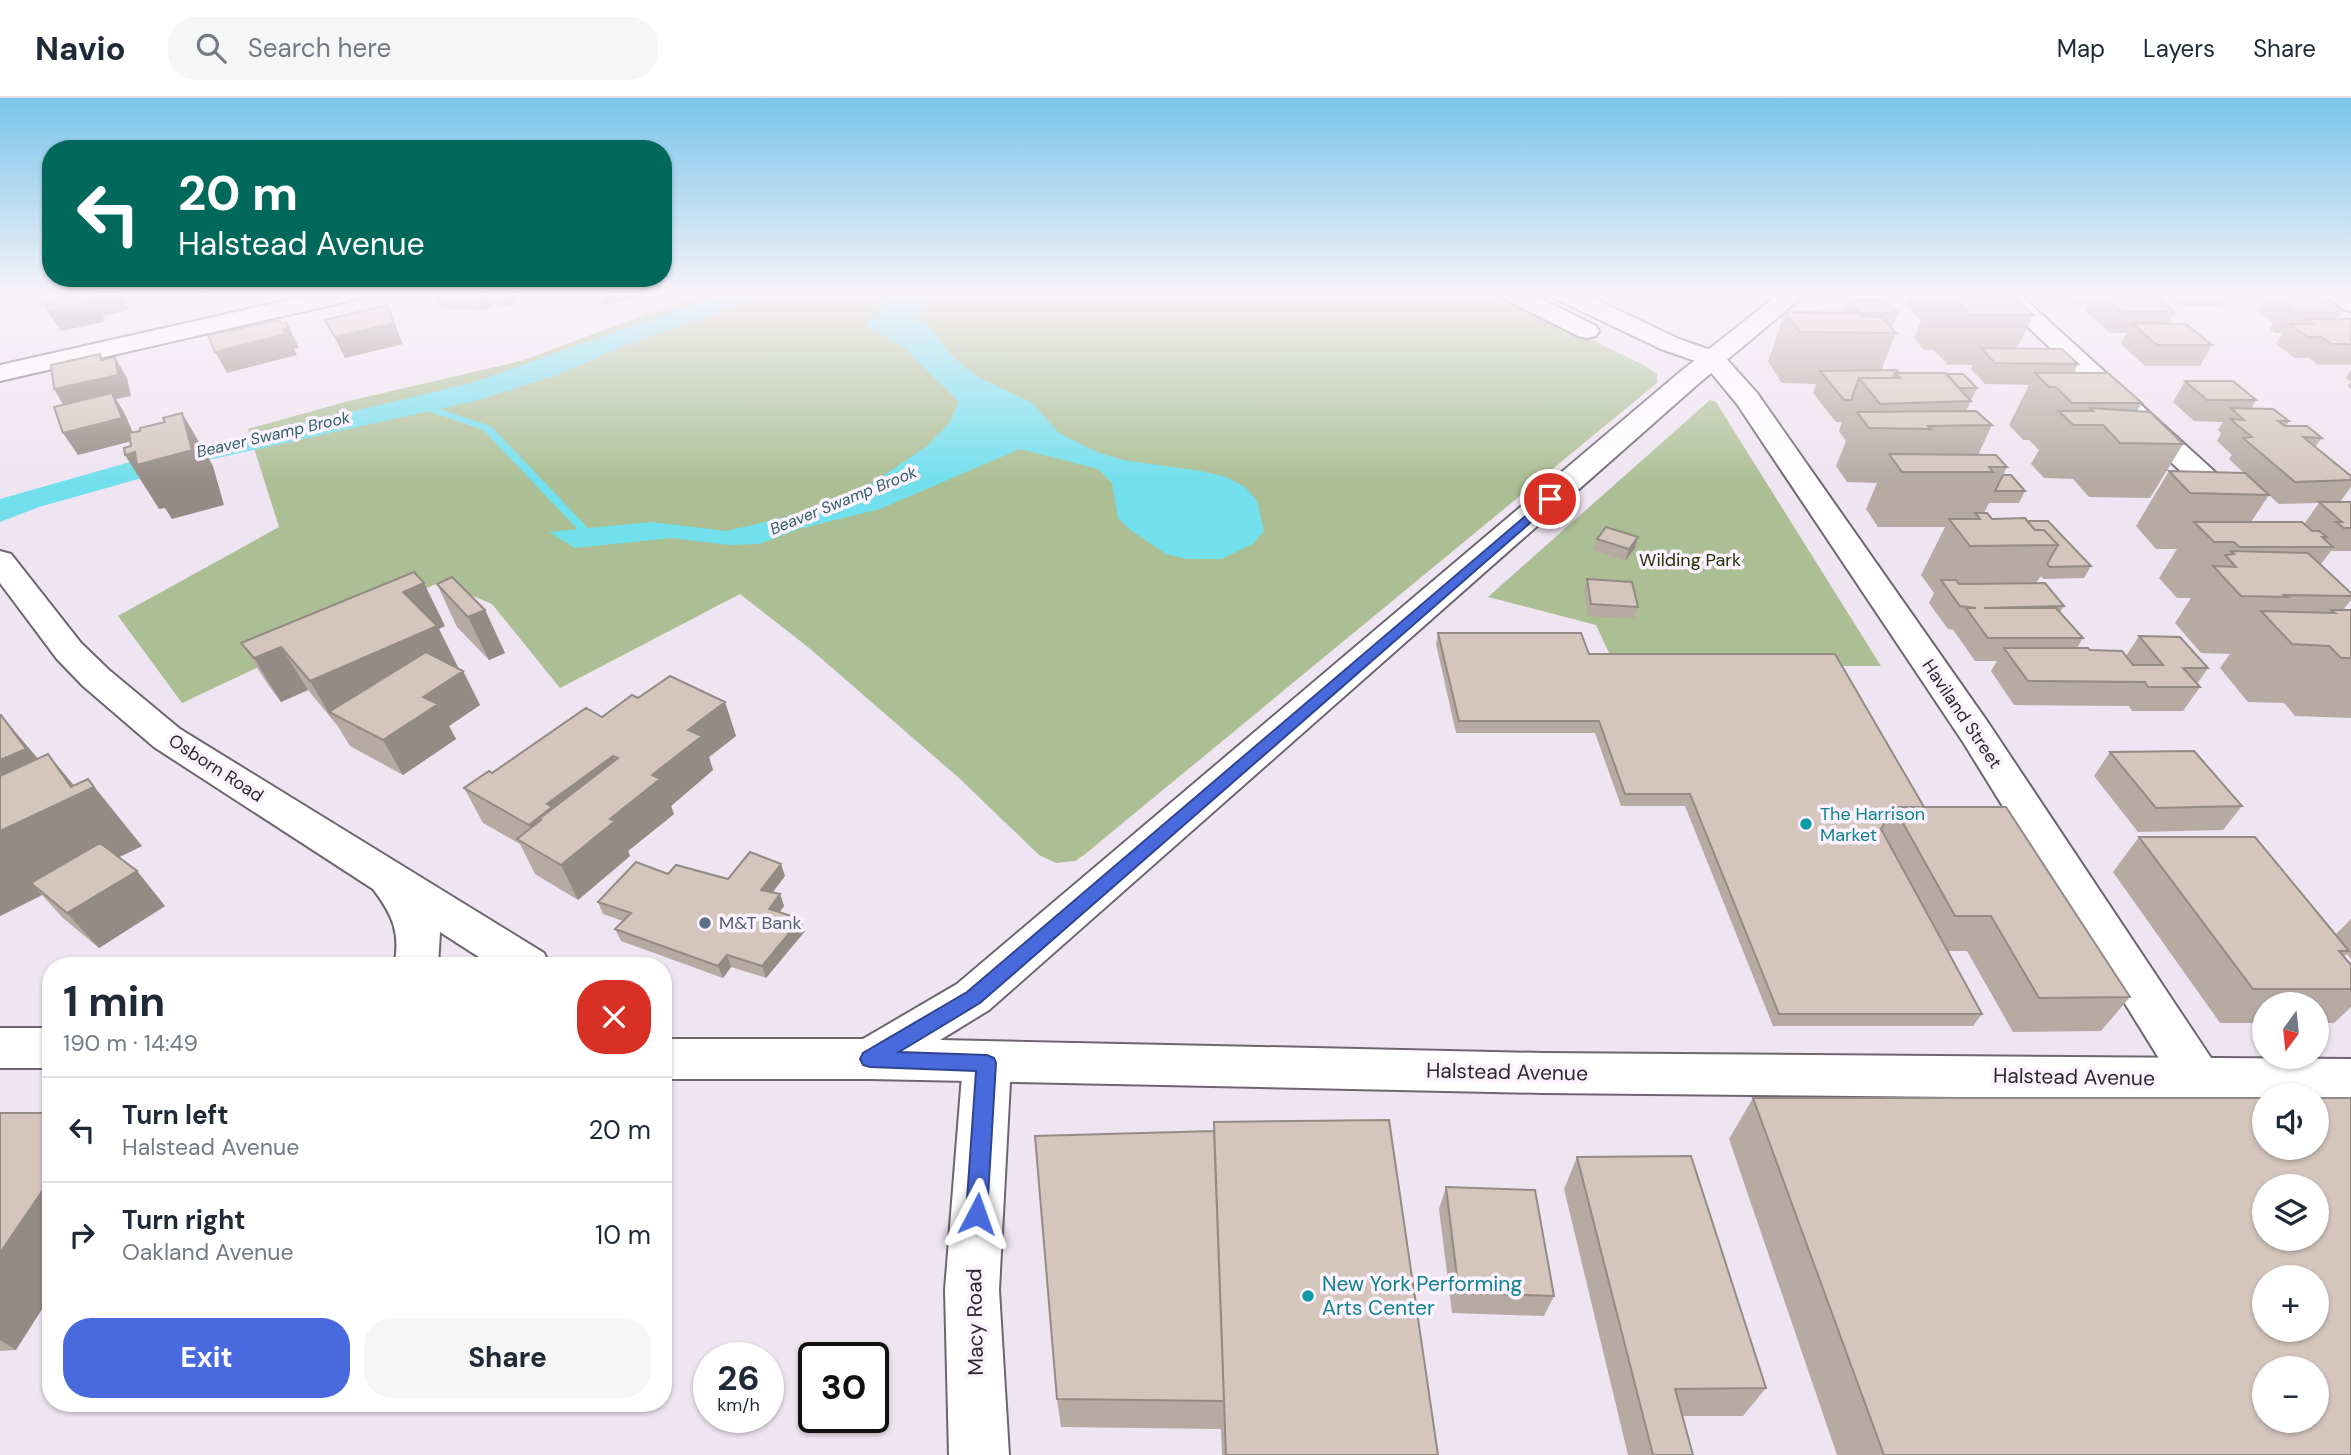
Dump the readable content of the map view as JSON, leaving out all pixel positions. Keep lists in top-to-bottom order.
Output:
{
  "streets": {
    "street": [
      "Haviland Street",
      "Osborn Road",
      "Halstead Avenue",
      "Macy Road"
    ]
  },
  "crossings": [
    ["Haviland Street", "Halstead Avenue"],
    ["Halstead Avenue", "Macy Road"]
  ],
  "water": ["Beaver Swamp Brook"],
  "parks": ["Wilding Park"],
  "places": ["The Harrison Market", "M&T Bank", "New York Performing Arts Center"],
  "north": "bottom",
  "page": {
    "header": "Navio",
    "search": "Search here",
    "nav": ["Map", "Layers", "Share"],
    "turn": ["20 m", "Halstead Avenue"],
    "heading": ["1 min", "190 m · 14:49"],
    "map_buttons": ["+", "−"],
    "list": [
      {
        "name": "Turn left",
        "note": "Halstead Avenue",
        "value": "20 m"
      },
      {
        "name": "Turn right",
        "note": "Oakland Avenue",
        "value": "10 m"
      }
    ],
    "buttons": ["Exit", "Share"],
    "speed": "26 km/h",
    "limit": "30"
  }
}
